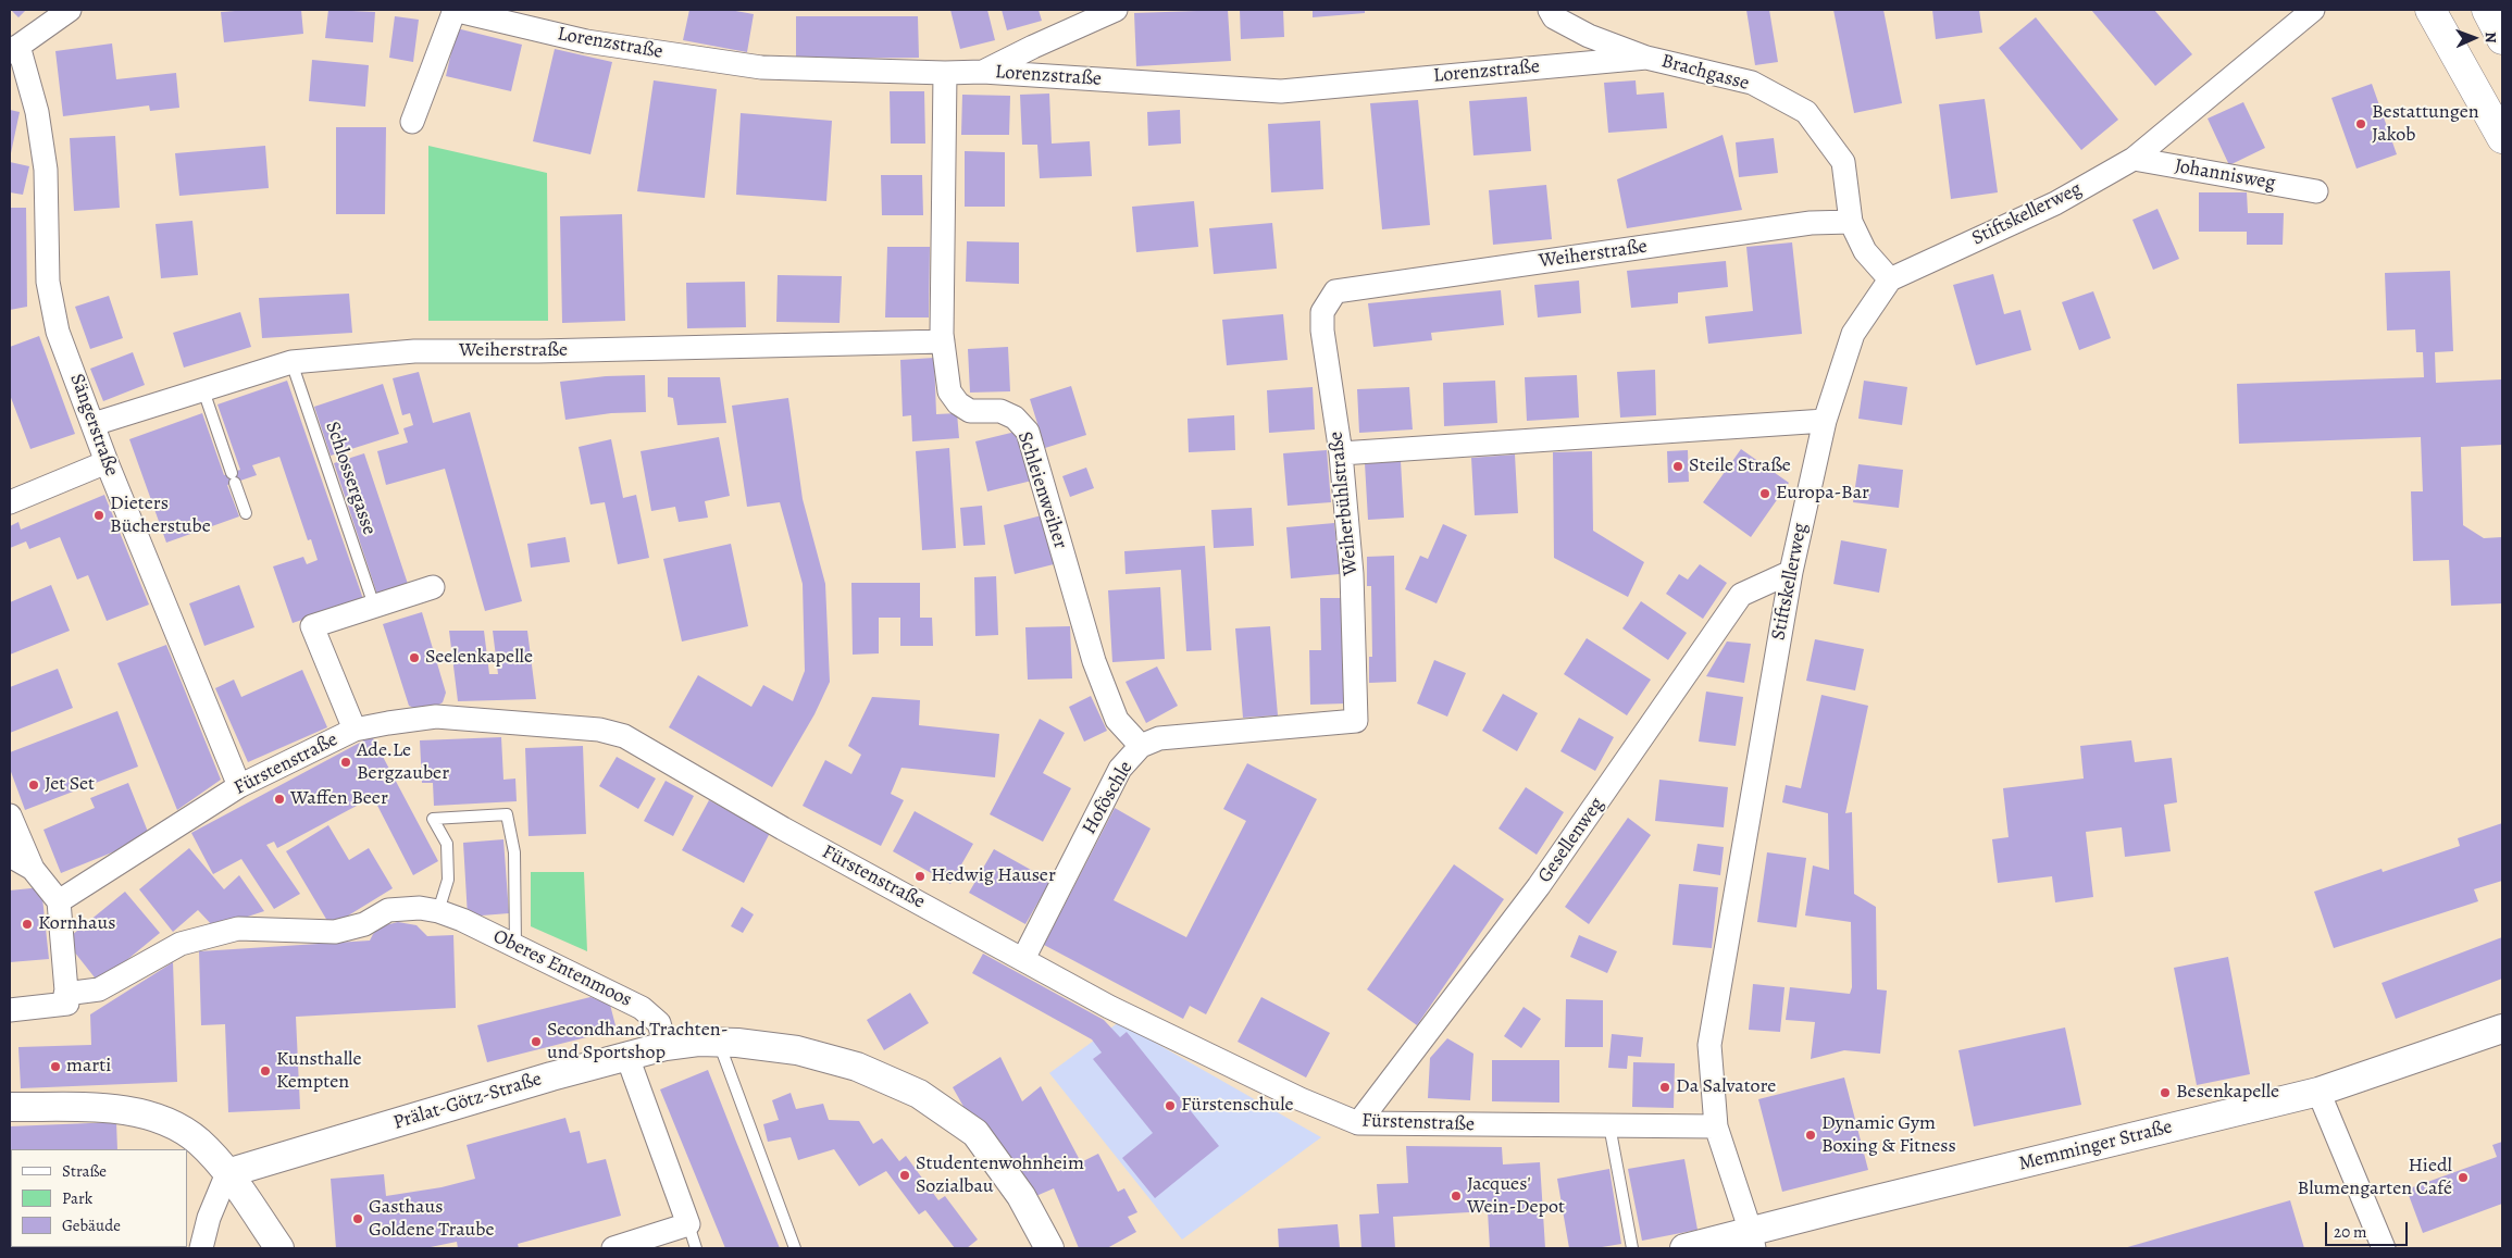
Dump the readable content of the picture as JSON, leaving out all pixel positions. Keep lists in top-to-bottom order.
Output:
{
  "streets": {
    "street": [
      "Lorenzstraße",
      "Brachgasse",
      "Johannisweg",
      "Stiftskellerweg",
      "Weiherstraße",
      "Sängerstraße",
      "Schleienweiher",
      "Weiherbühlstraße",
      "Fürstenstraße",
      "Hoföschle",
      "Gesellenweg",
      "Oberes Entenmoos",
      "Prälat-Götz-Straße",
      "Memminger Straße"
    ],
    "lane": ["Schlossergasse"]
  },
  "crossings": [
    ["Lorenzstraße", "Brachgasse"],
    ["Lorenzstraße", "Schleienweiher"],
    ["Brachgasse", "Stiftskellerweg"],
    ["Brachgasse", "Weiherstraße"],
    ["Johannisweg", "Stiftskellerweg"],
    ["Stiftskellerweg", "Fürstenstraße"],
    ["Stiftskellerweg", "Gesellenweg"],
    ["Stiftskellerweg", "Memminger Straße"],
    ["Weiherstraße", "Sängerstraße"],
    ["Weiherstraße", "Schlossergasse"],
    ["Weiherstraße", "Schleienweiher"],
    ["Weiherstraße", "Weiherbühlstraße"],
    ["Sängerstraße", "Fürstenstraße"],
    ["Schleienweiher", "Hoföschle"],
    ["Weiherbühlstraße", "Hoföschle"],
    ["Fürstenstraße", "Hoföschle"],
    ["Fürstenstraße", "Gesellenweg"],
    ["Oberes Entenmoos", "Prälat-Götz-Straße"]
  ],
  "places": [
    "Bestattungen Jakob",
    "Steile Straße",
    "Europa-Bar",
    "Dieters Bücherstube",
    "Seelenkapelle",
    "Ade.Le Bergzauber",
    "Jet Set",
    "Waffen Beer",
    "Hedwig Hauser",
    "Kornhaus",
    "Secondhand Trachten- und Sportshop",
    "marti",
    "Kunsthalle Kempten",
    "Da Salvatore",
    "Besenkapelle",
    "Fürstenschule",
    "Dynamic Gym Boxing & Fitness",
    "Studentenwohnheim Sozialbau",
    "Hiedl Blumengarten Café",
    "Jacques' Wein-Depot",
    "Gasthaus Goldene Traube"
  ],
  "legend": ["Straße", "Park", "Gebäude"],
  "scale_bar": "20 m",
  "north": "right"
}
